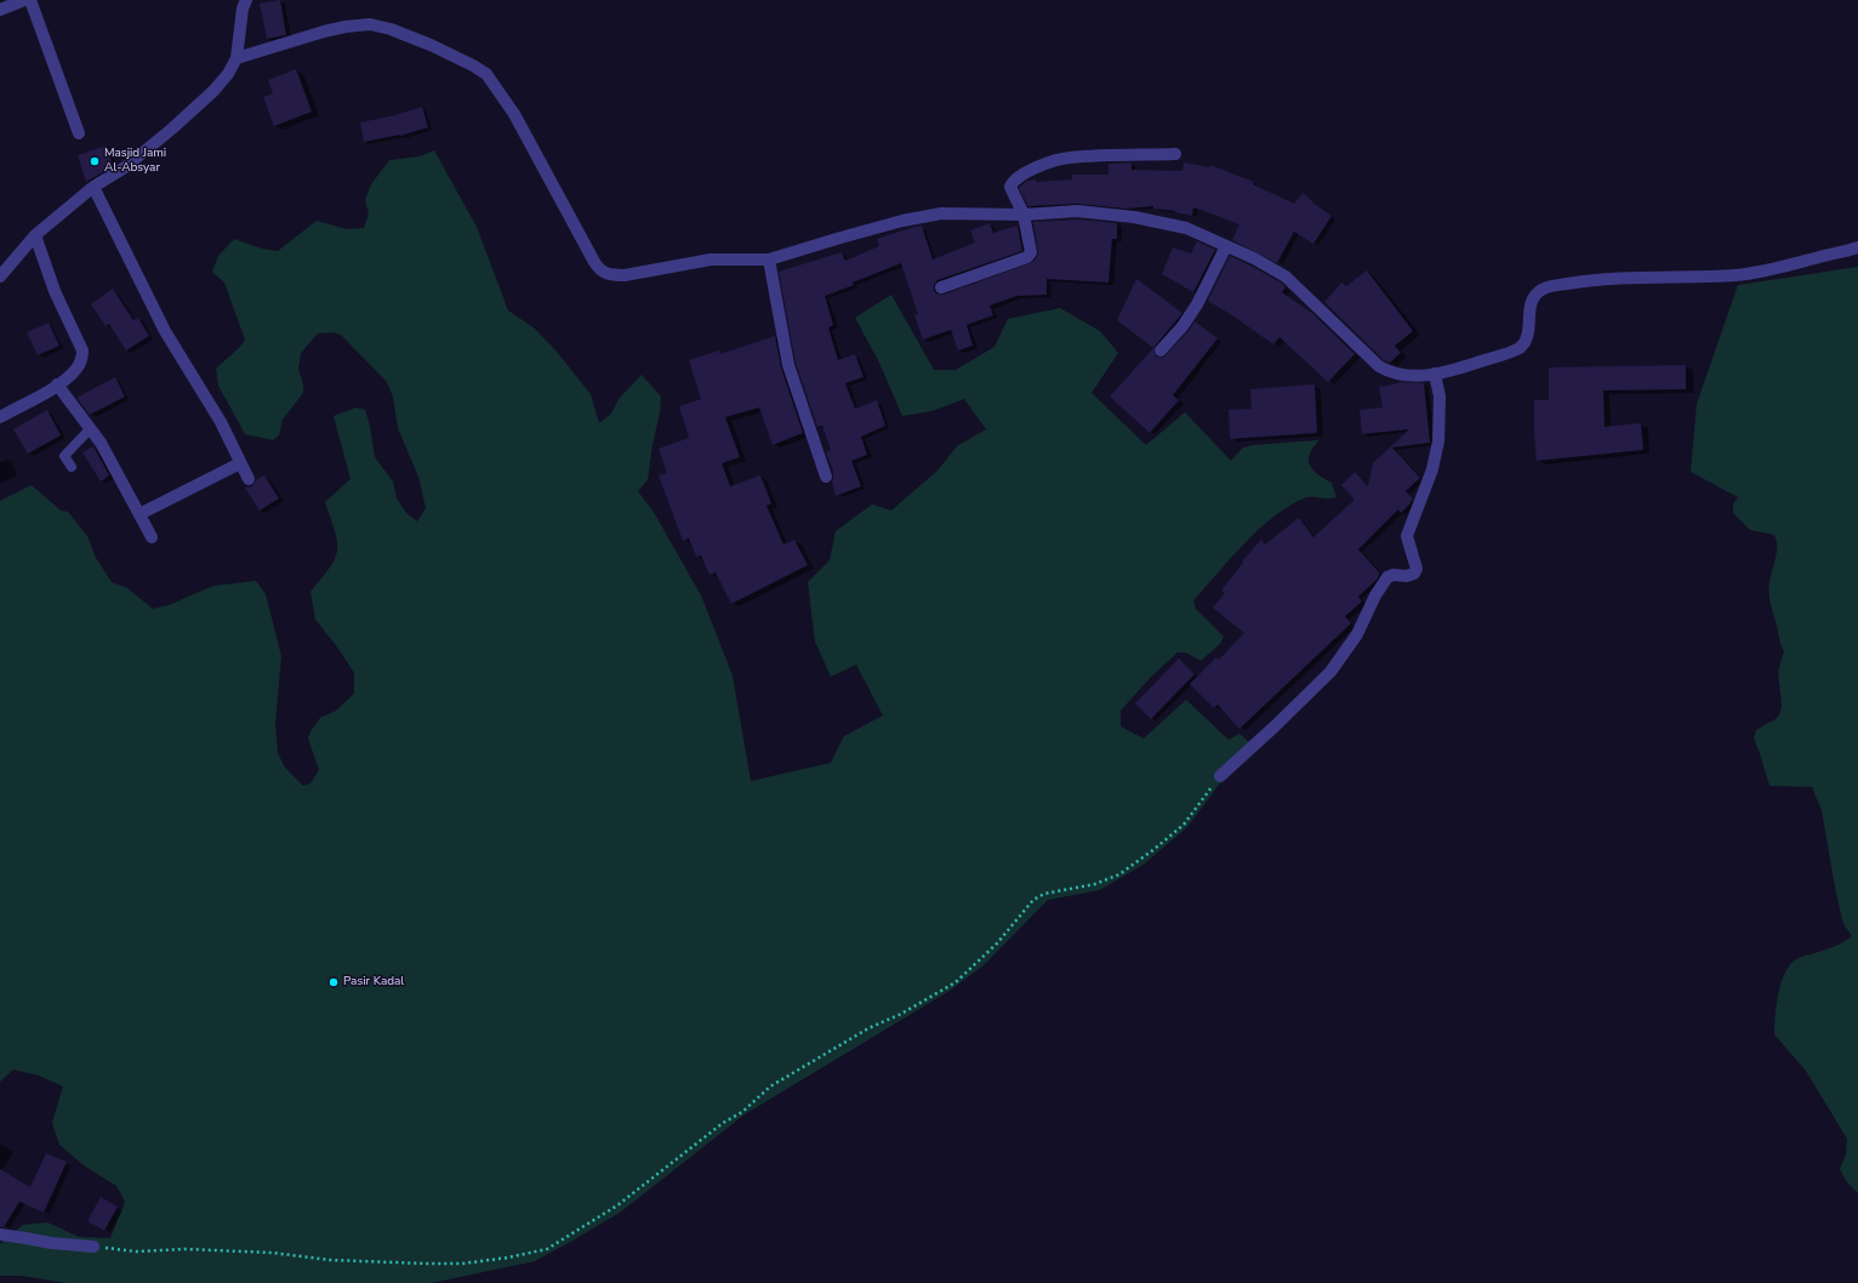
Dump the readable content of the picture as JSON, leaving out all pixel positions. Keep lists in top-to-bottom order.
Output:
{
  "places": ["Masjid Jami Al-Absyar", "Pasir Kadal"]
}
